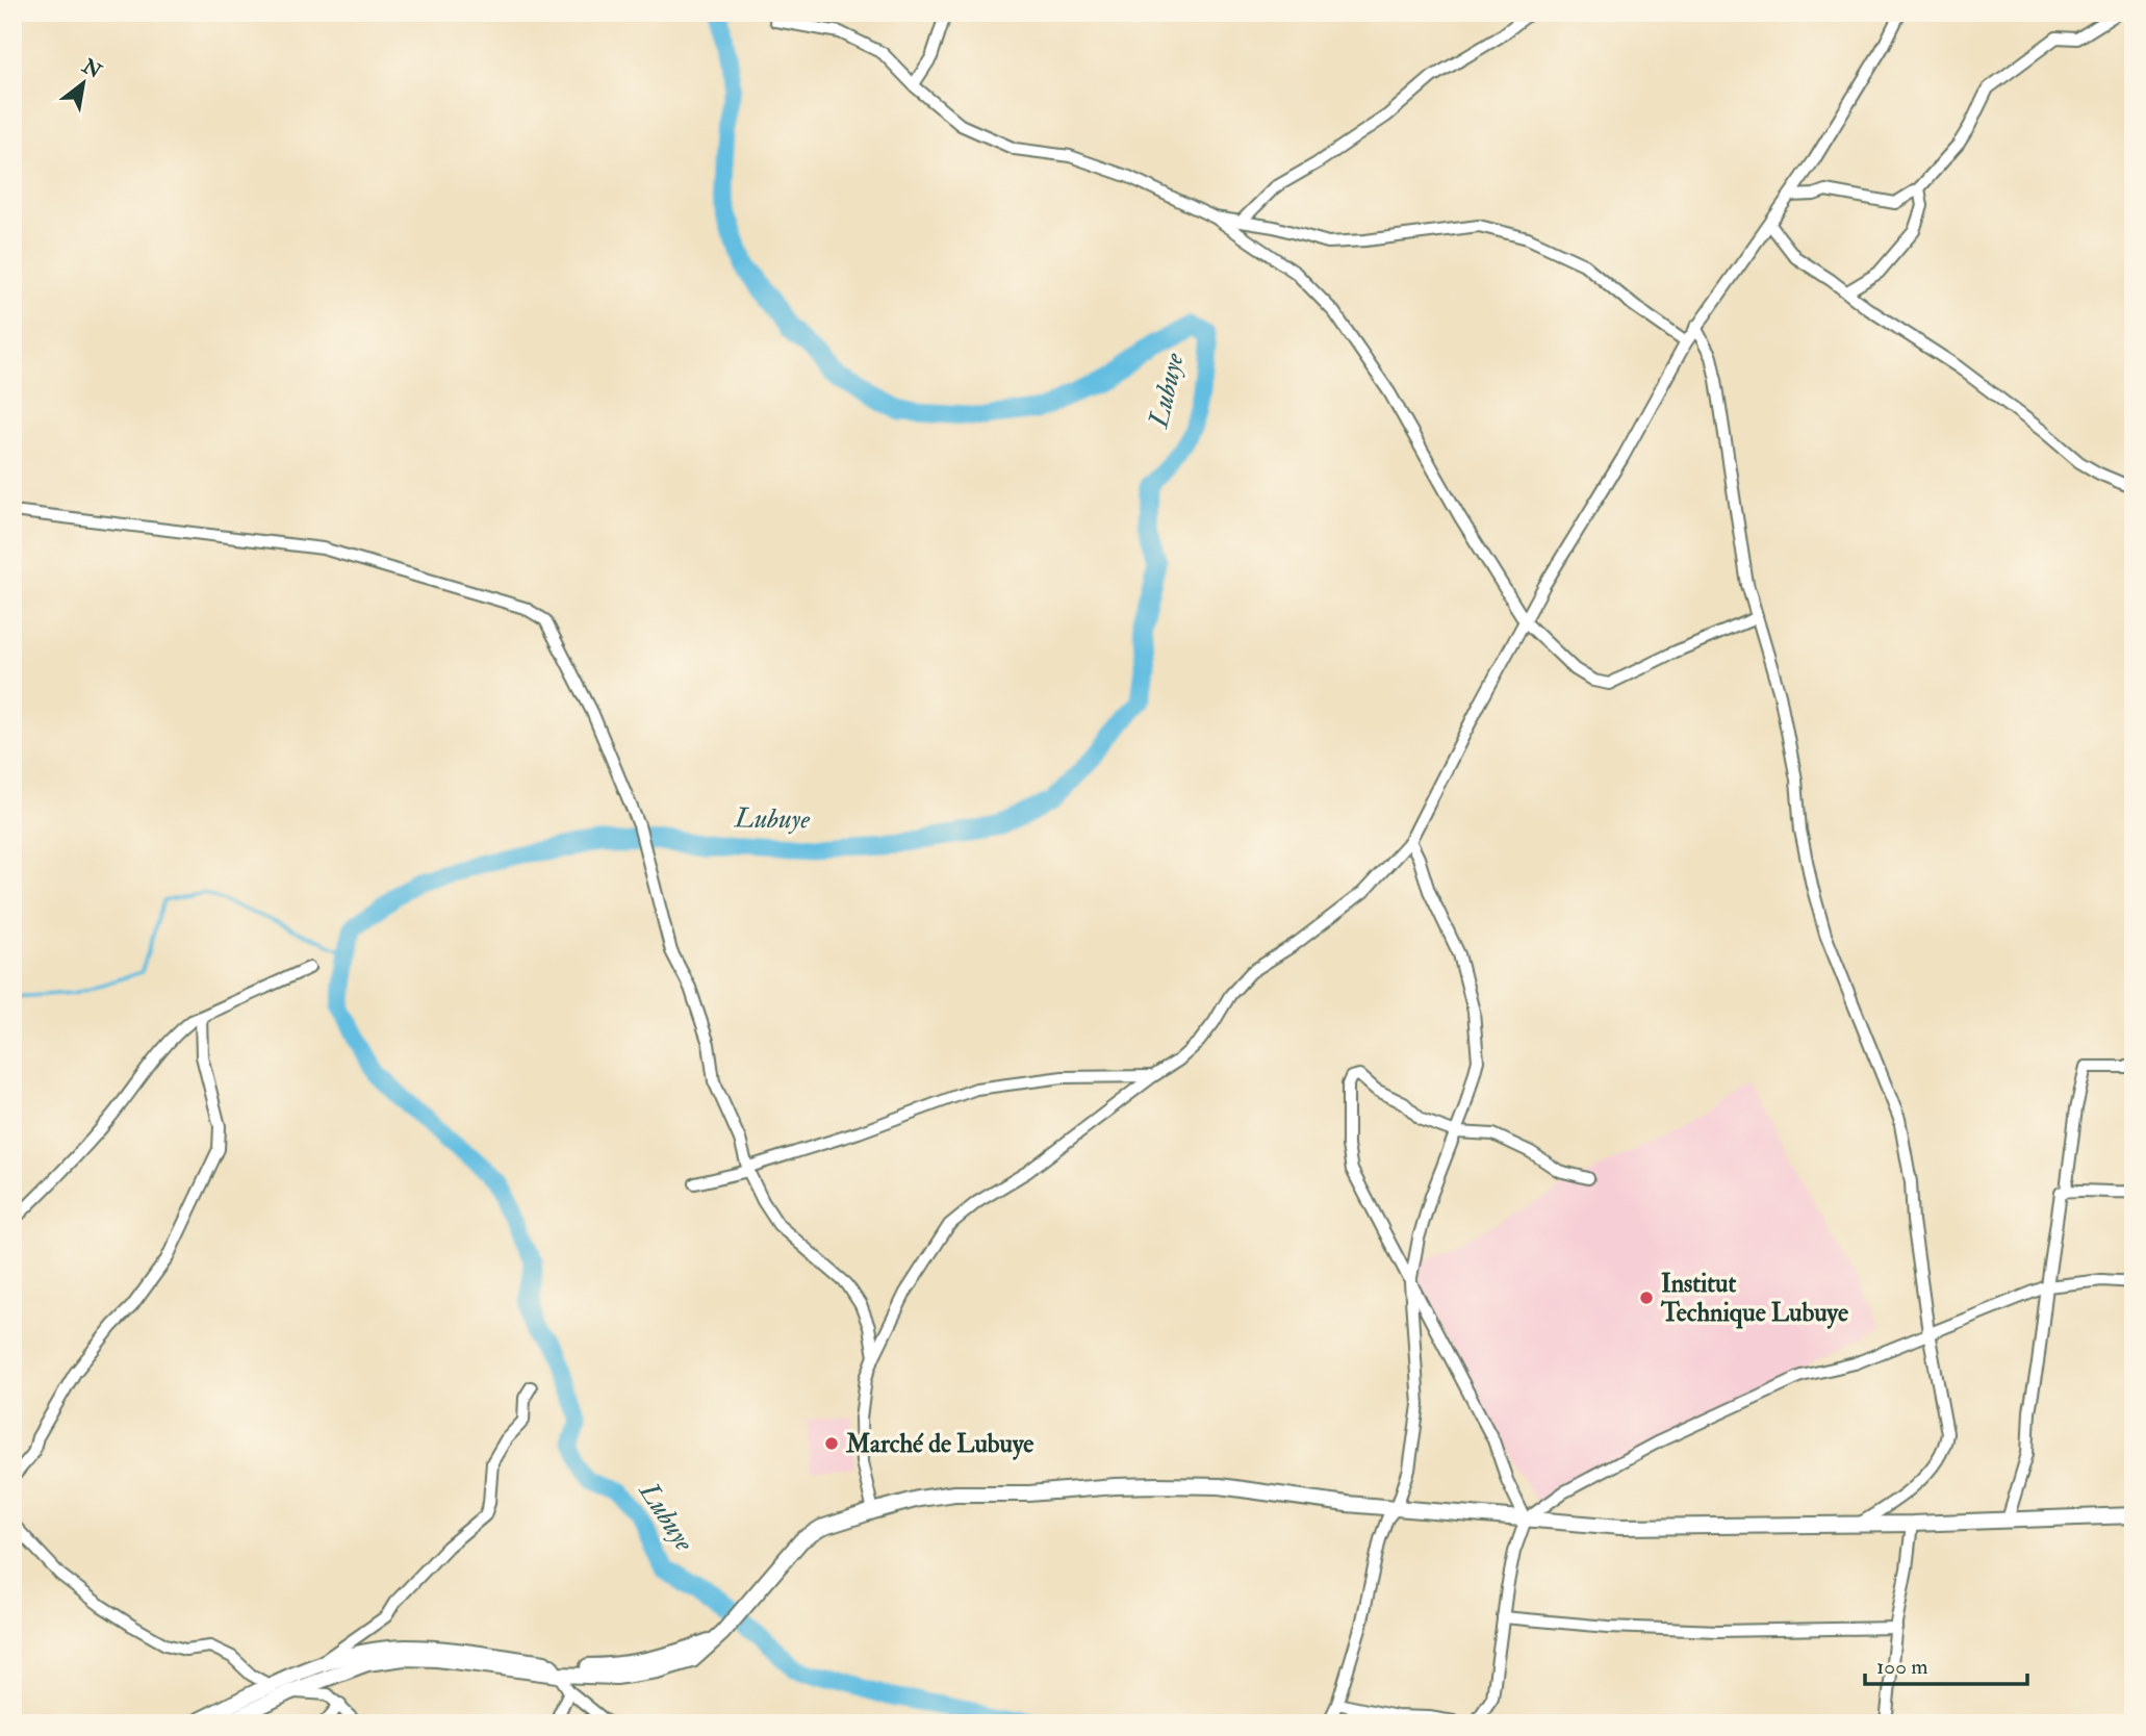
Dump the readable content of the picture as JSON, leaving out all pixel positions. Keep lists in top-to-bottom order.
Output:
{
  "water": ["Lubuye"],
  "places": ["Institut Technique Lubuye", "Marché de Lubuye"],
  "scale_bar": "100 m",
  "north": "top right"
}
